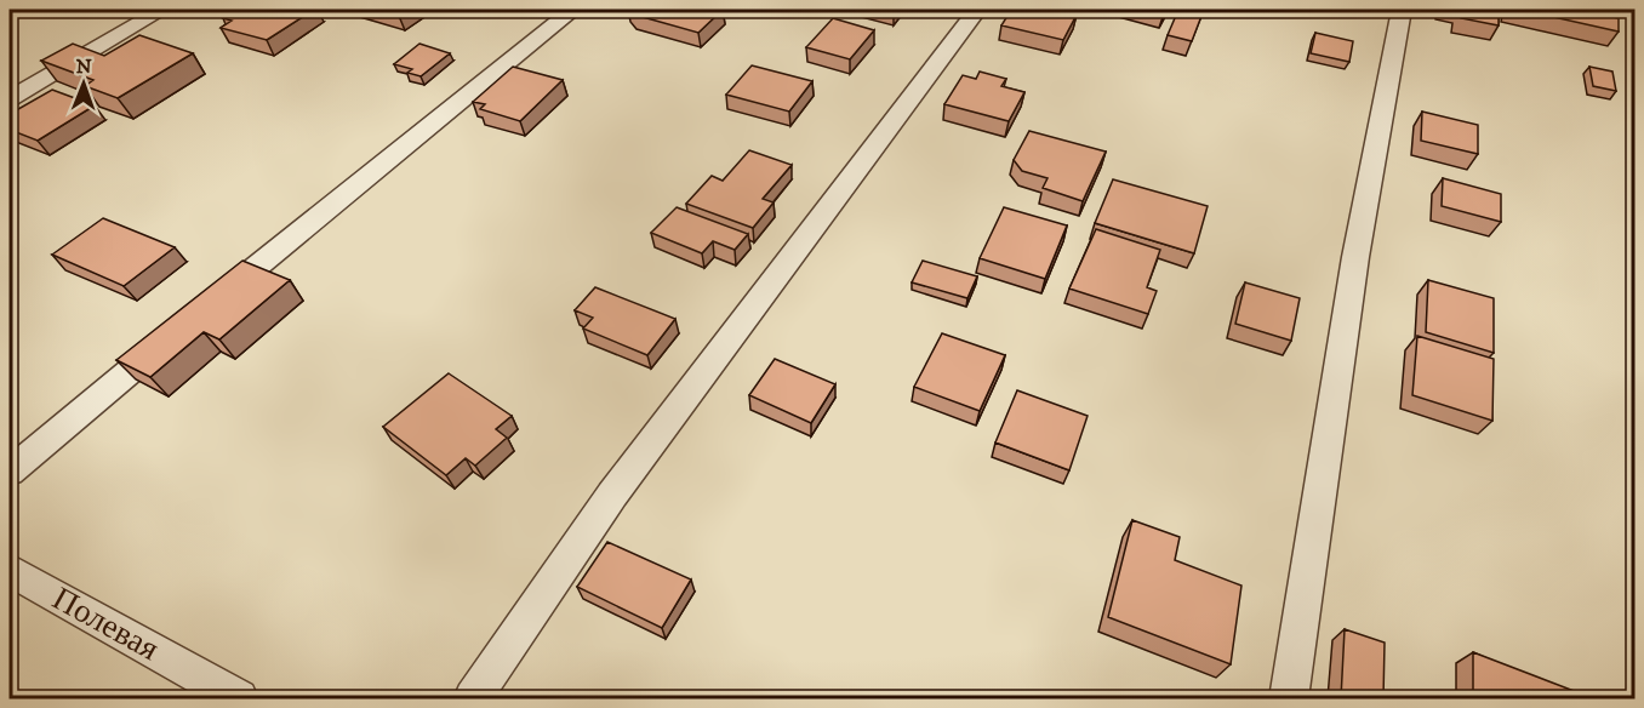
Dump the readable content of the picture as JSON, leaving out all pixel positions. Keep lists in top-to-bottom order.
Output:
{
  "streets": {
    "street": ["Полевая"]
  },
  "north": "top"
}
